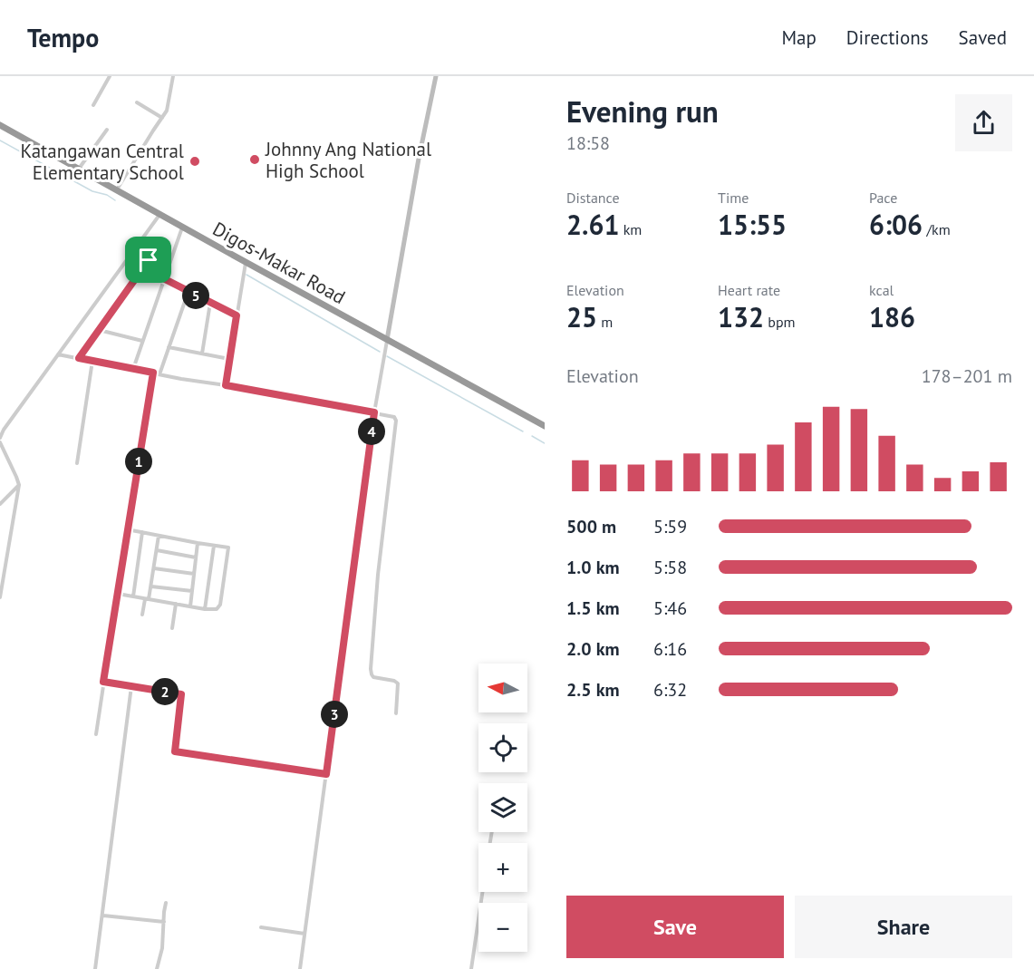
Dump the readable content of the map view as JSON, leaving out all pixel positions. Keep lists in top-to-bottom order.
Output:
{
  "streets": {
    "highway": ["Digos-Makar Road"]
  },
  "places": ["Johnny Ang National High School", "Katangawan Central Elementary School"],
  "north": "left",
  "page": {
    "header": "Tempo",
    "nav": ["Map", "Directions", "Saved"],
    "heading": ["Evening run", "18:58"],
    "stats": [
      ["Distance", "2.61 km"],
      ["Time", "15:55"],
      ["Pace", "6:06 /km"],
      ["Elevation", "25 m"],
      ["Heart rate", "132 bpm"],
      ["kcal", "186"]
    ],
    "pins": [
      "5",
      "4",
      "1",
      "2",
      "3"
    ],
    "chart": ["Elevation", "178–201 m"],
    "list": [
      {
        "name": "500 m",
        "note": "5:59"
      },
      {
        "name": "1.0 km",
        "note": "5:58"
      },
      {
        "name": "1.5 km",
        "note": "5:46"
      },
      {
        "name": "2.0 km",
        "note": "6:16"
      },
      {
        "name": "2.5 km",
        "note": "6:32"
      }
    ],
    "map_buttons": ["+", "−"],
    "buttons": ["Save", "Share"]
  }
}
